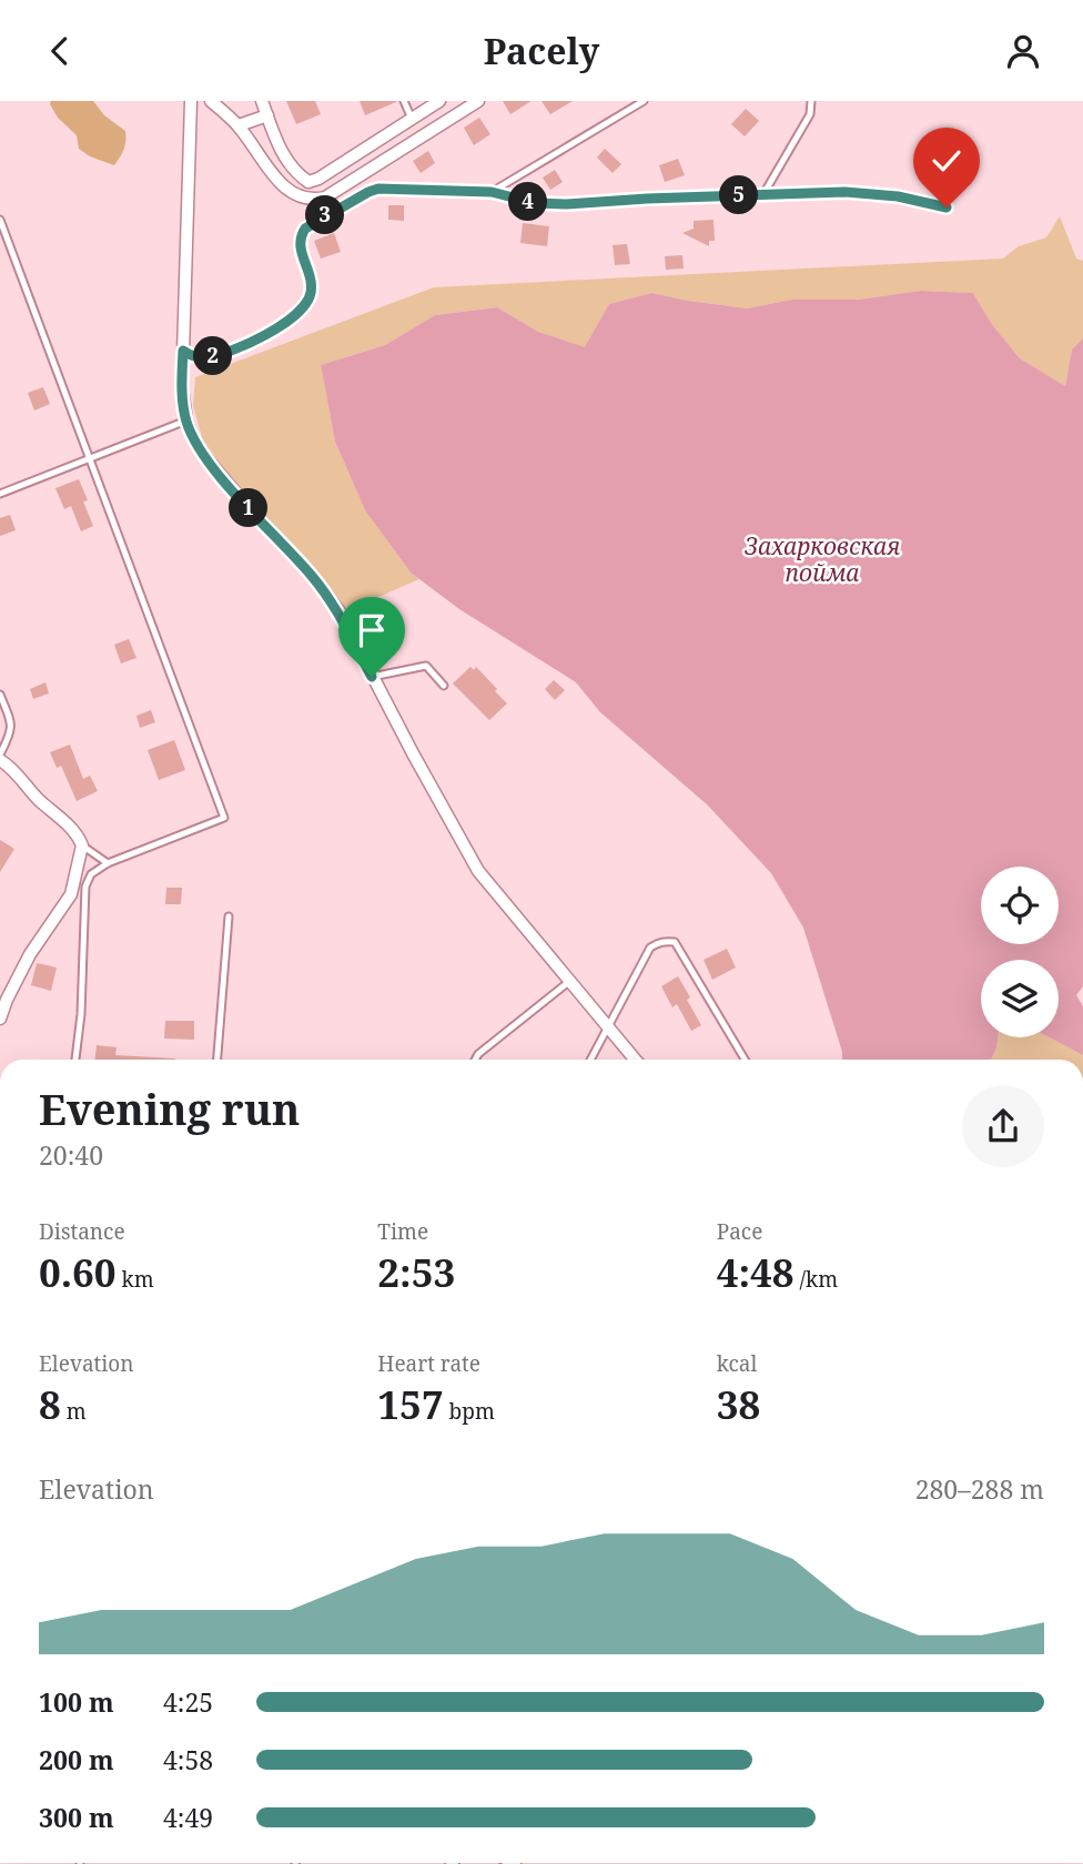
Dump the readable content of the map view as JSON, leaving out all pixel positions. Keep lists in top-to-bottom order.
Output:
{
  "water": ["Захарковская пойма"],
  "page": {
    "header": "Pacely",
    "pins": [
      "5",
      "4",
      "3",
      "2",
      "1"
    ],
    "heading": ["Evening run", "20:40"],
    "stats": [
      ["Distance", "0.60 km"],
      ["Time", "2:53"],
      ["Pace", "4:48 /km"],
      ["Elevation", "8 m"],
      ["Heart rate", "157 bpm"],
      ["kcal", "38"]
    ],
    "chart": ["Elevation", "280–288 m"],
    "list": [
      {
        "name": "100 m",
        "note": "4:25"
      },
      {
        "name": "200 m",
        "note": "4:58"
      },
      {
        "name": "300 m",
        "note": "4:49"
      }
    ]
  }
}
